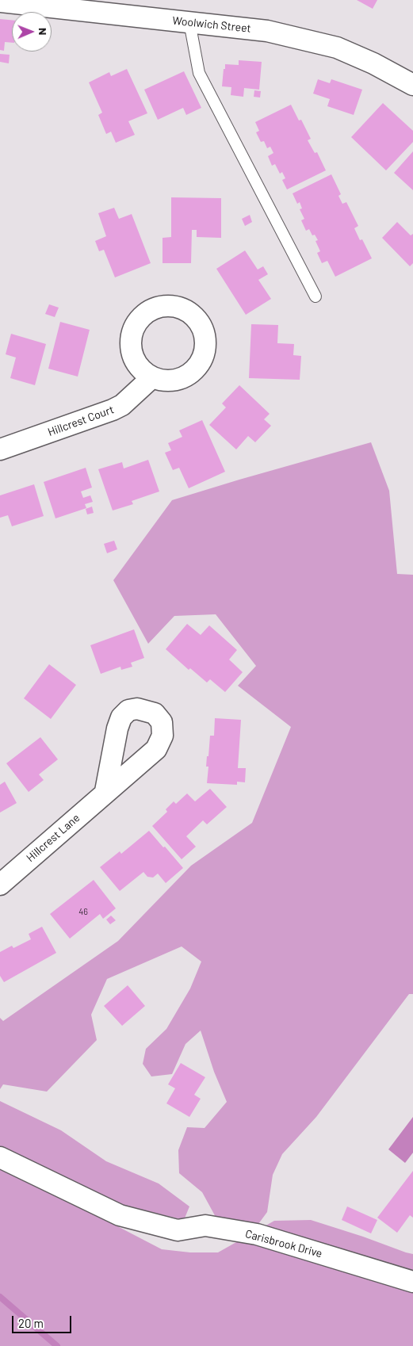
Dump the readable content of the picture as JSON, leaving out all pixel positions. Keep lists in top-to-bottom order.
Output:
{
  "streets": {
    "street": [
      "Woolwich Street",
      "Hillcrest Court",
      "Hillcrest Lane",
      "Carisbrook Drive"
    ]
  },
  "house_numbers": ["46"],
  "scale_bar": "20 m",
  "north": "right"
}
